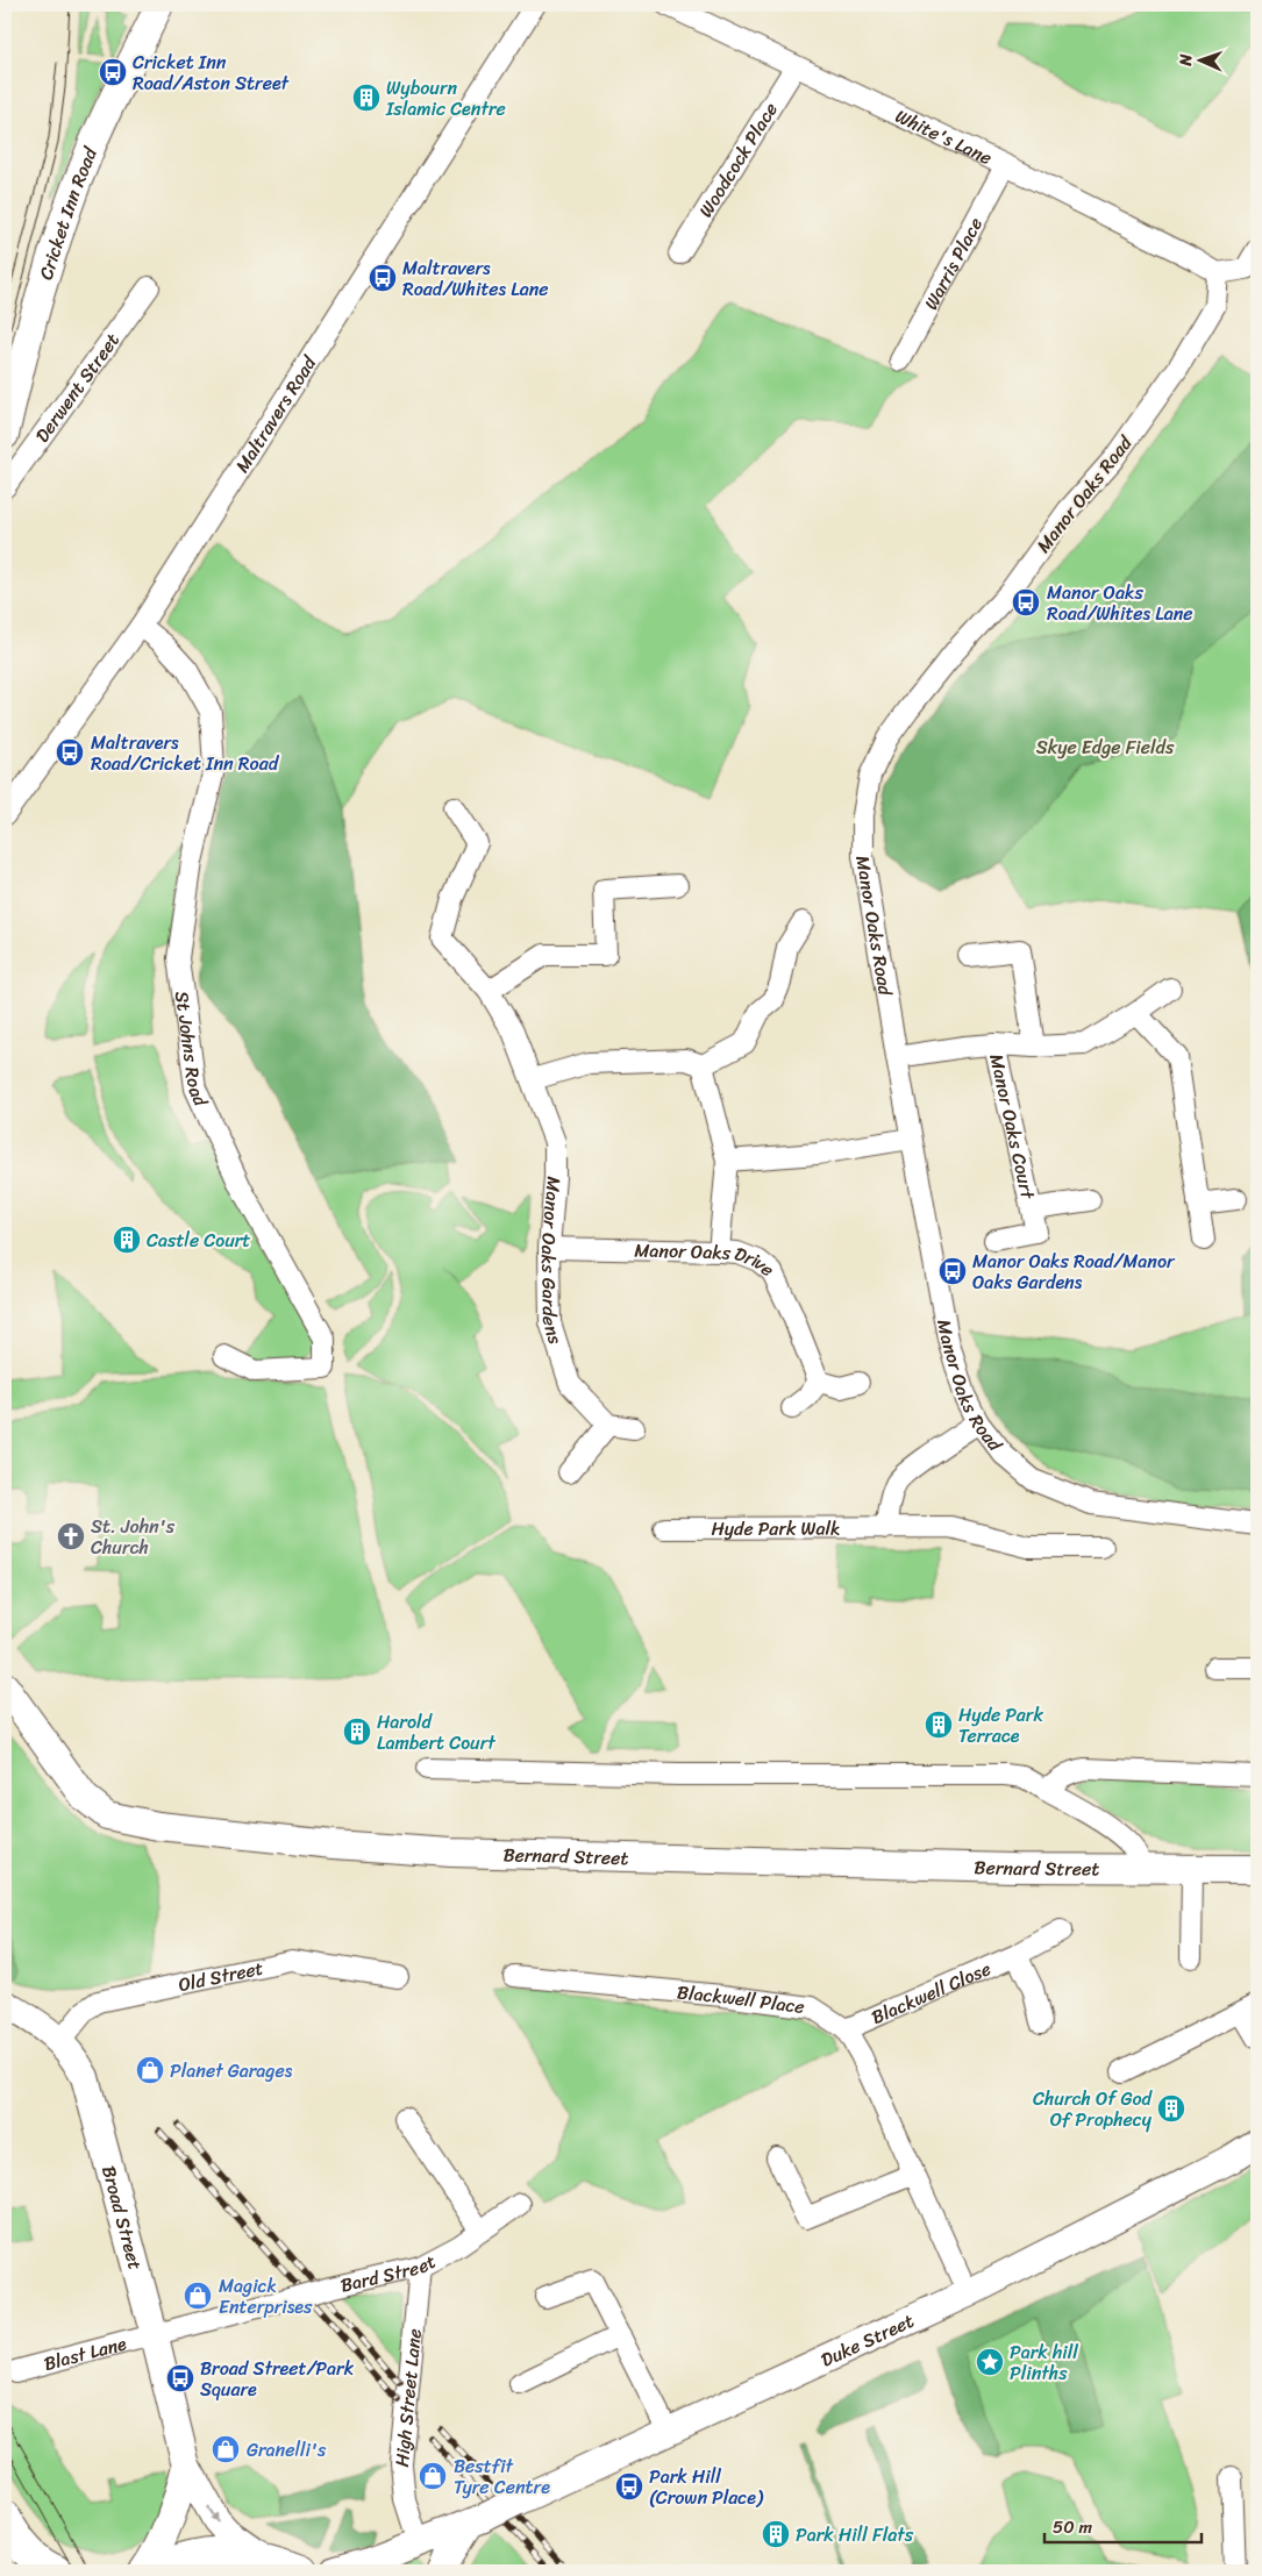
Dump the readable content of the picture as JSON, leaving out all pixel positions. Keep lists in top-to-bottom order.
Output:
{
  "streets": {
    "main road": [
      "Cricket Inn Road",
      "Bernard Street",
      "Broad Street",
      "Duke Street"
    ],
    "street": [
      "White's Lane",
      "Woodcock Place",
      "Warris Place",
      "Derwent Street",
      "Maltravers Road",
      "Manor Oaks Road",
      "St Johns Road",
      "Manor Oaks Court",
      "Manor Oaks Gardens",
      "Manor Oaks Drive",
      "Hyde Park Walk",
      "Old Street",
      "Blackwell Close",
      "Blackwell Place",
      "Bard Street",
      "Blast Lane",
      "High Street Lane"
    ]
  },
  "crossings": [
    ["White's Lane", "Woodcock Place"],
    ["White's Lane", "Warris Place"],
    ["White's Lane", "Manor Oaks Road"],
    ["Maltravers Road", "St Johns Road"],
    ["Manor Oaks Road", "Manor Oaks Court"],
    ["Manor Oaks Gardens", "Manor Oaks Drive"],
    ["Old Street", "Broad Street"],
    ["Blackwell Close", "Blackwell Place"],
    ["Blackwell Place", "Duke Street"],
    ["Broad Street", "Bard Street"],
    ["Broad Street", "Blast Lane"],
    ["Bard Street", "Blast Lane"],
    ["Bard Street", "High Street Lane"]
  ],
  "parks": ["Skye Edge Fields"],
  "places": {
    "bus stop": [
      "Cricket Inn Road/Aston Street",
      "Maltravers Road/Whites Lane",
      "Manor Oaks Road/Whites Lane",
      "Maltravers Road/Cricket Inn Road",
      "Manor Oaks Road/Manor Oaks Gardens",
      "Broad Street/Park Square",
      "Park Hill (Crown Place)"
    ],
    "building": [
      "Wybourn Islamic Centre",
      "Castle Court",
      "Hyde Park Terrace",
      "Harold Lambert Court",
      "Church Of God Of Prophecy",
      "Park Hill Flats"
    ],
    "church": ["St. John's Church"],
    "shop": [
      "Planet Garages",
      "Magick Enterprises",
      "Granelli's",
      "Bestfit Tyre Centre"
    ],
    "place": ["Park hill Plinths"]
  },
  "scale_bar": "50 m",
  "north": "left"
}
